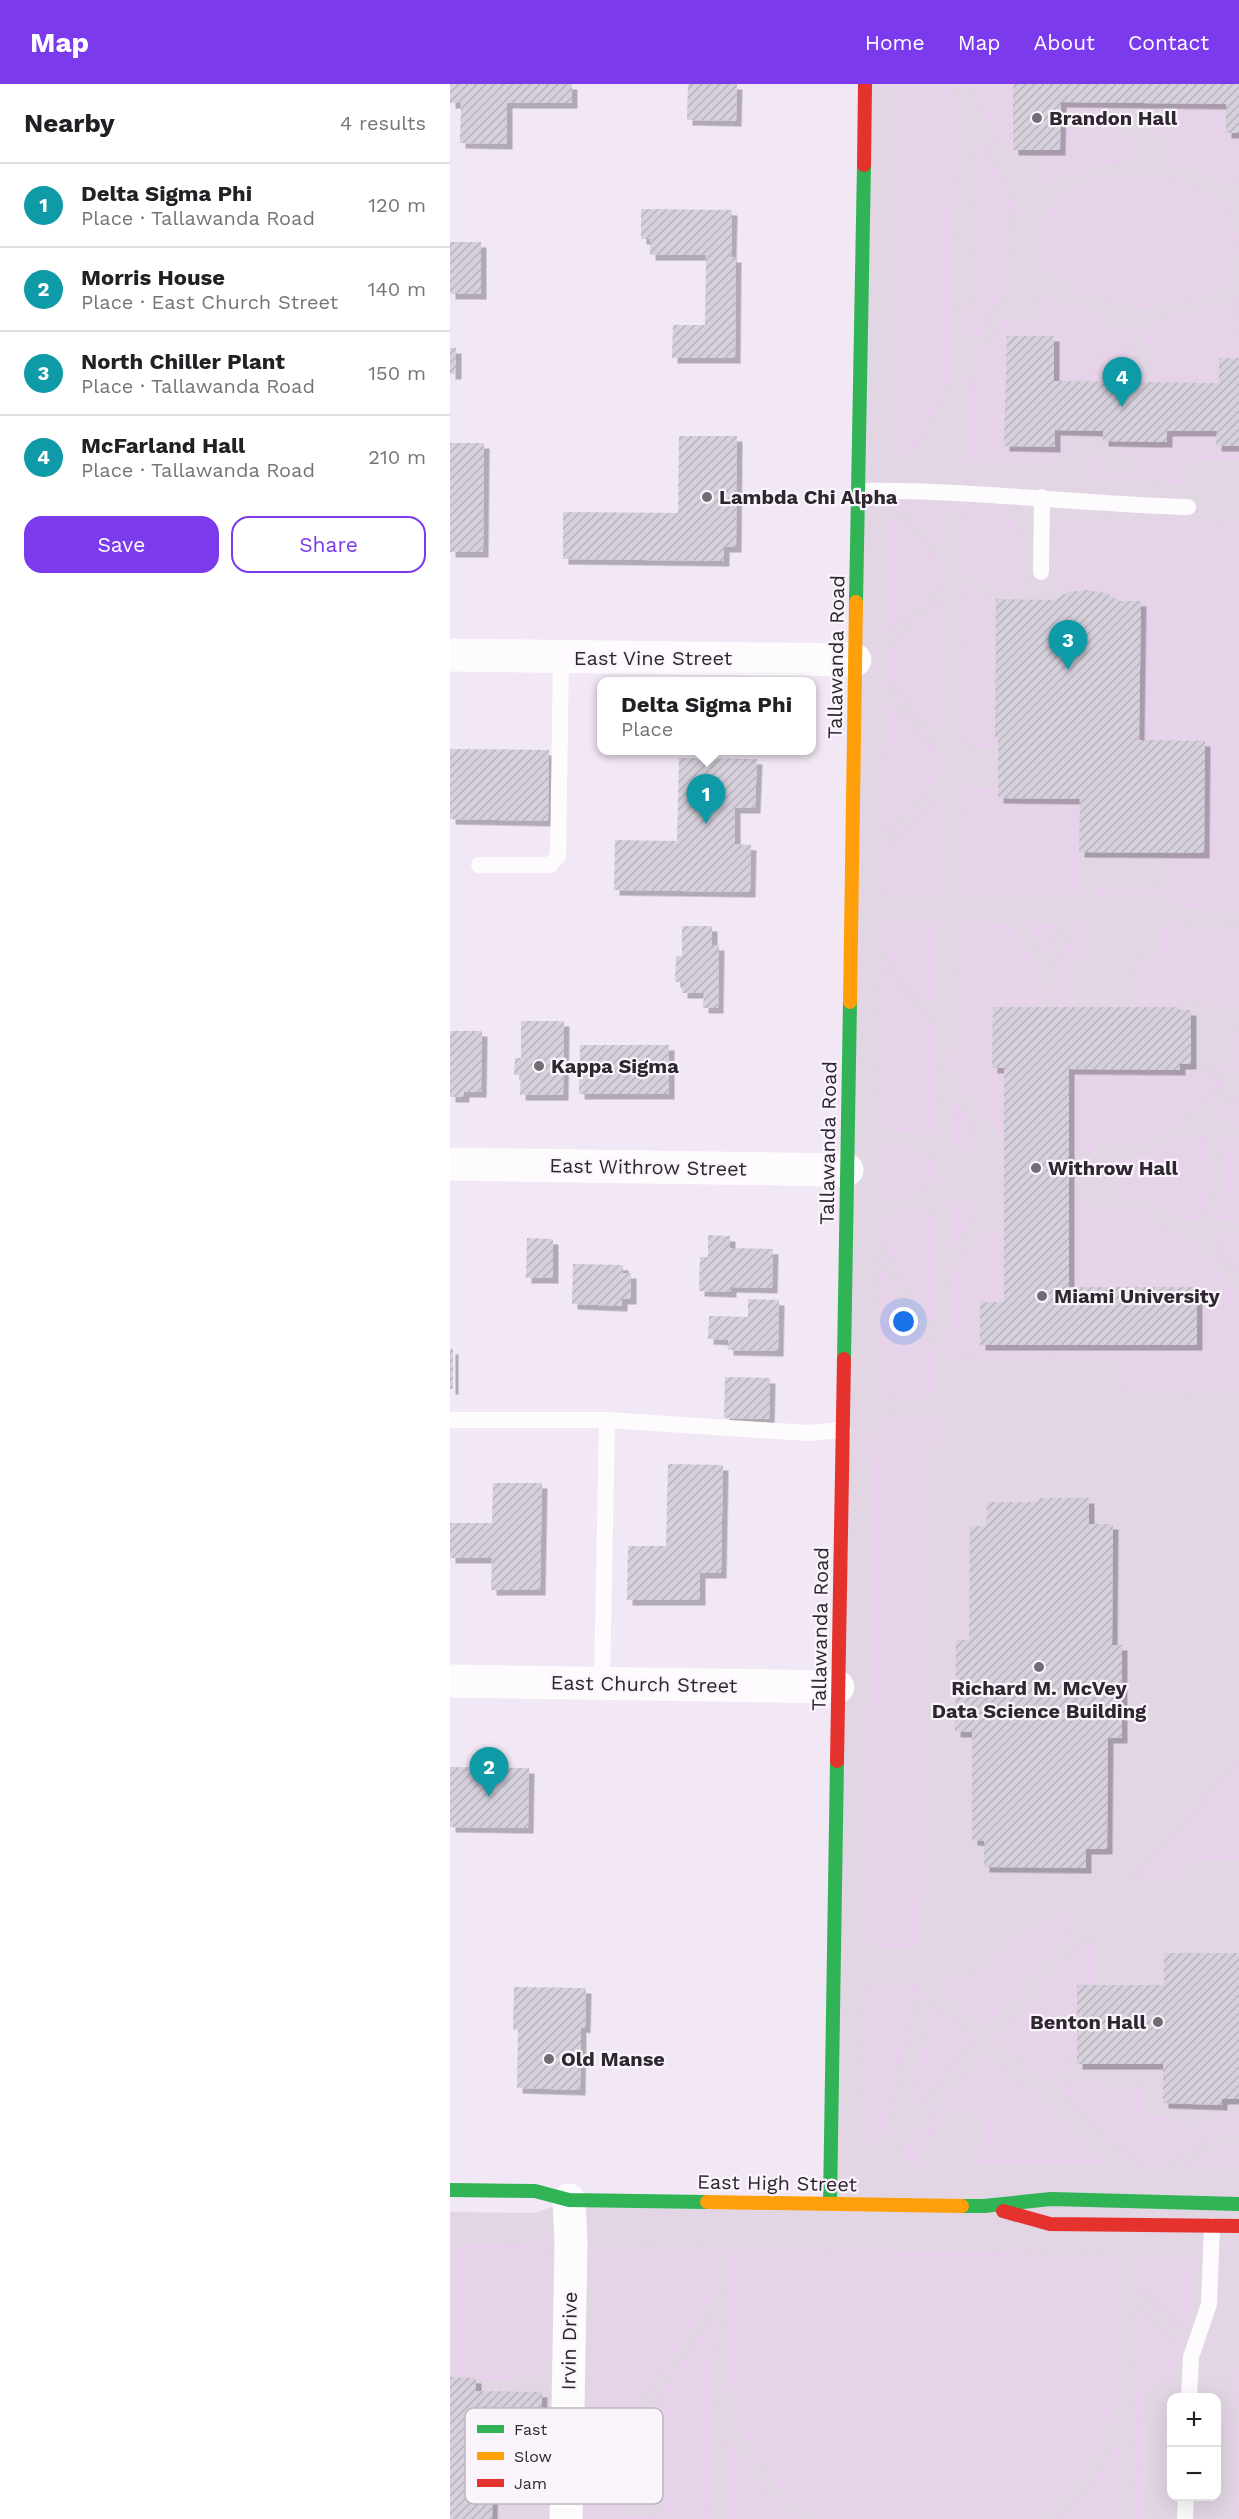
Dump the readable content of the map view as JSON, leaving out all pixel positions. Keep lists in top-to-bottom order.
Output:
{
  "streets": {
    "main road": ["Tallawanda Road", "East High Street"],
    "street": [
      "East Vine Street",
      "East Withrow Street",
      "East Church Street",
      "Irvin Drive"
    ]
  },
  "crossings": [
    ["Tallawanda Road", "East Vine Street"],
    ["Tallawanda Road", "East Withrow Street"],
    ["Tallawanda Road", "East Church Street"],
    ["Tallawanda Road", "East High Street"],
    ["East High Street", "Irvin Drive"]
  ],
  "places": [
    "Brandon Hall",
    "Lambda Chi Alpha",
    "Kappa Sigma",
    "Withrow Hall",
    "Miami University",
    "Richard M. McVey Data Science Building",
    "Benton Hall",
    "Old Manse"
  ],
  "legend": ["Fast", "Slow", "Jam"],
  "page": {
    "header": "Map",
    "nav": [
      "Home",
      "Map",
      "About",
      "Contact"
    ],
    "heading": ["Nearby", "4 results"],
    "list": [
      {
        "mark": "1",
        "name": "Delta Sigma Phi",
        "note": "Place · Tallawanda Road",
        "value": "120 m"
      },
      {
        "mark": "2",
        "name": "Morris House",
        "note": "Place · East Church Street",
        "value": "140 m"
      },
      {
        "mark": "3",
        "name": "North Chiller Plant",
        "note": "Place · Tallawanda Road",
        "value": "150 m"
      },
      {
        "mark": "4",
        "name": "McFarland Hall",
        "note": "Place · Tallawanda Road",
        "value": "210 m"
      }
    ],
    "pins": [
      "4",
      "3",
      "1",
      "2"
    ],
    "buttons": ["Save", "Share"],
    "popup": ["Delta Sigma Phi", "Place"],
    "map_buttons": ["+", "−"]
  }
}
